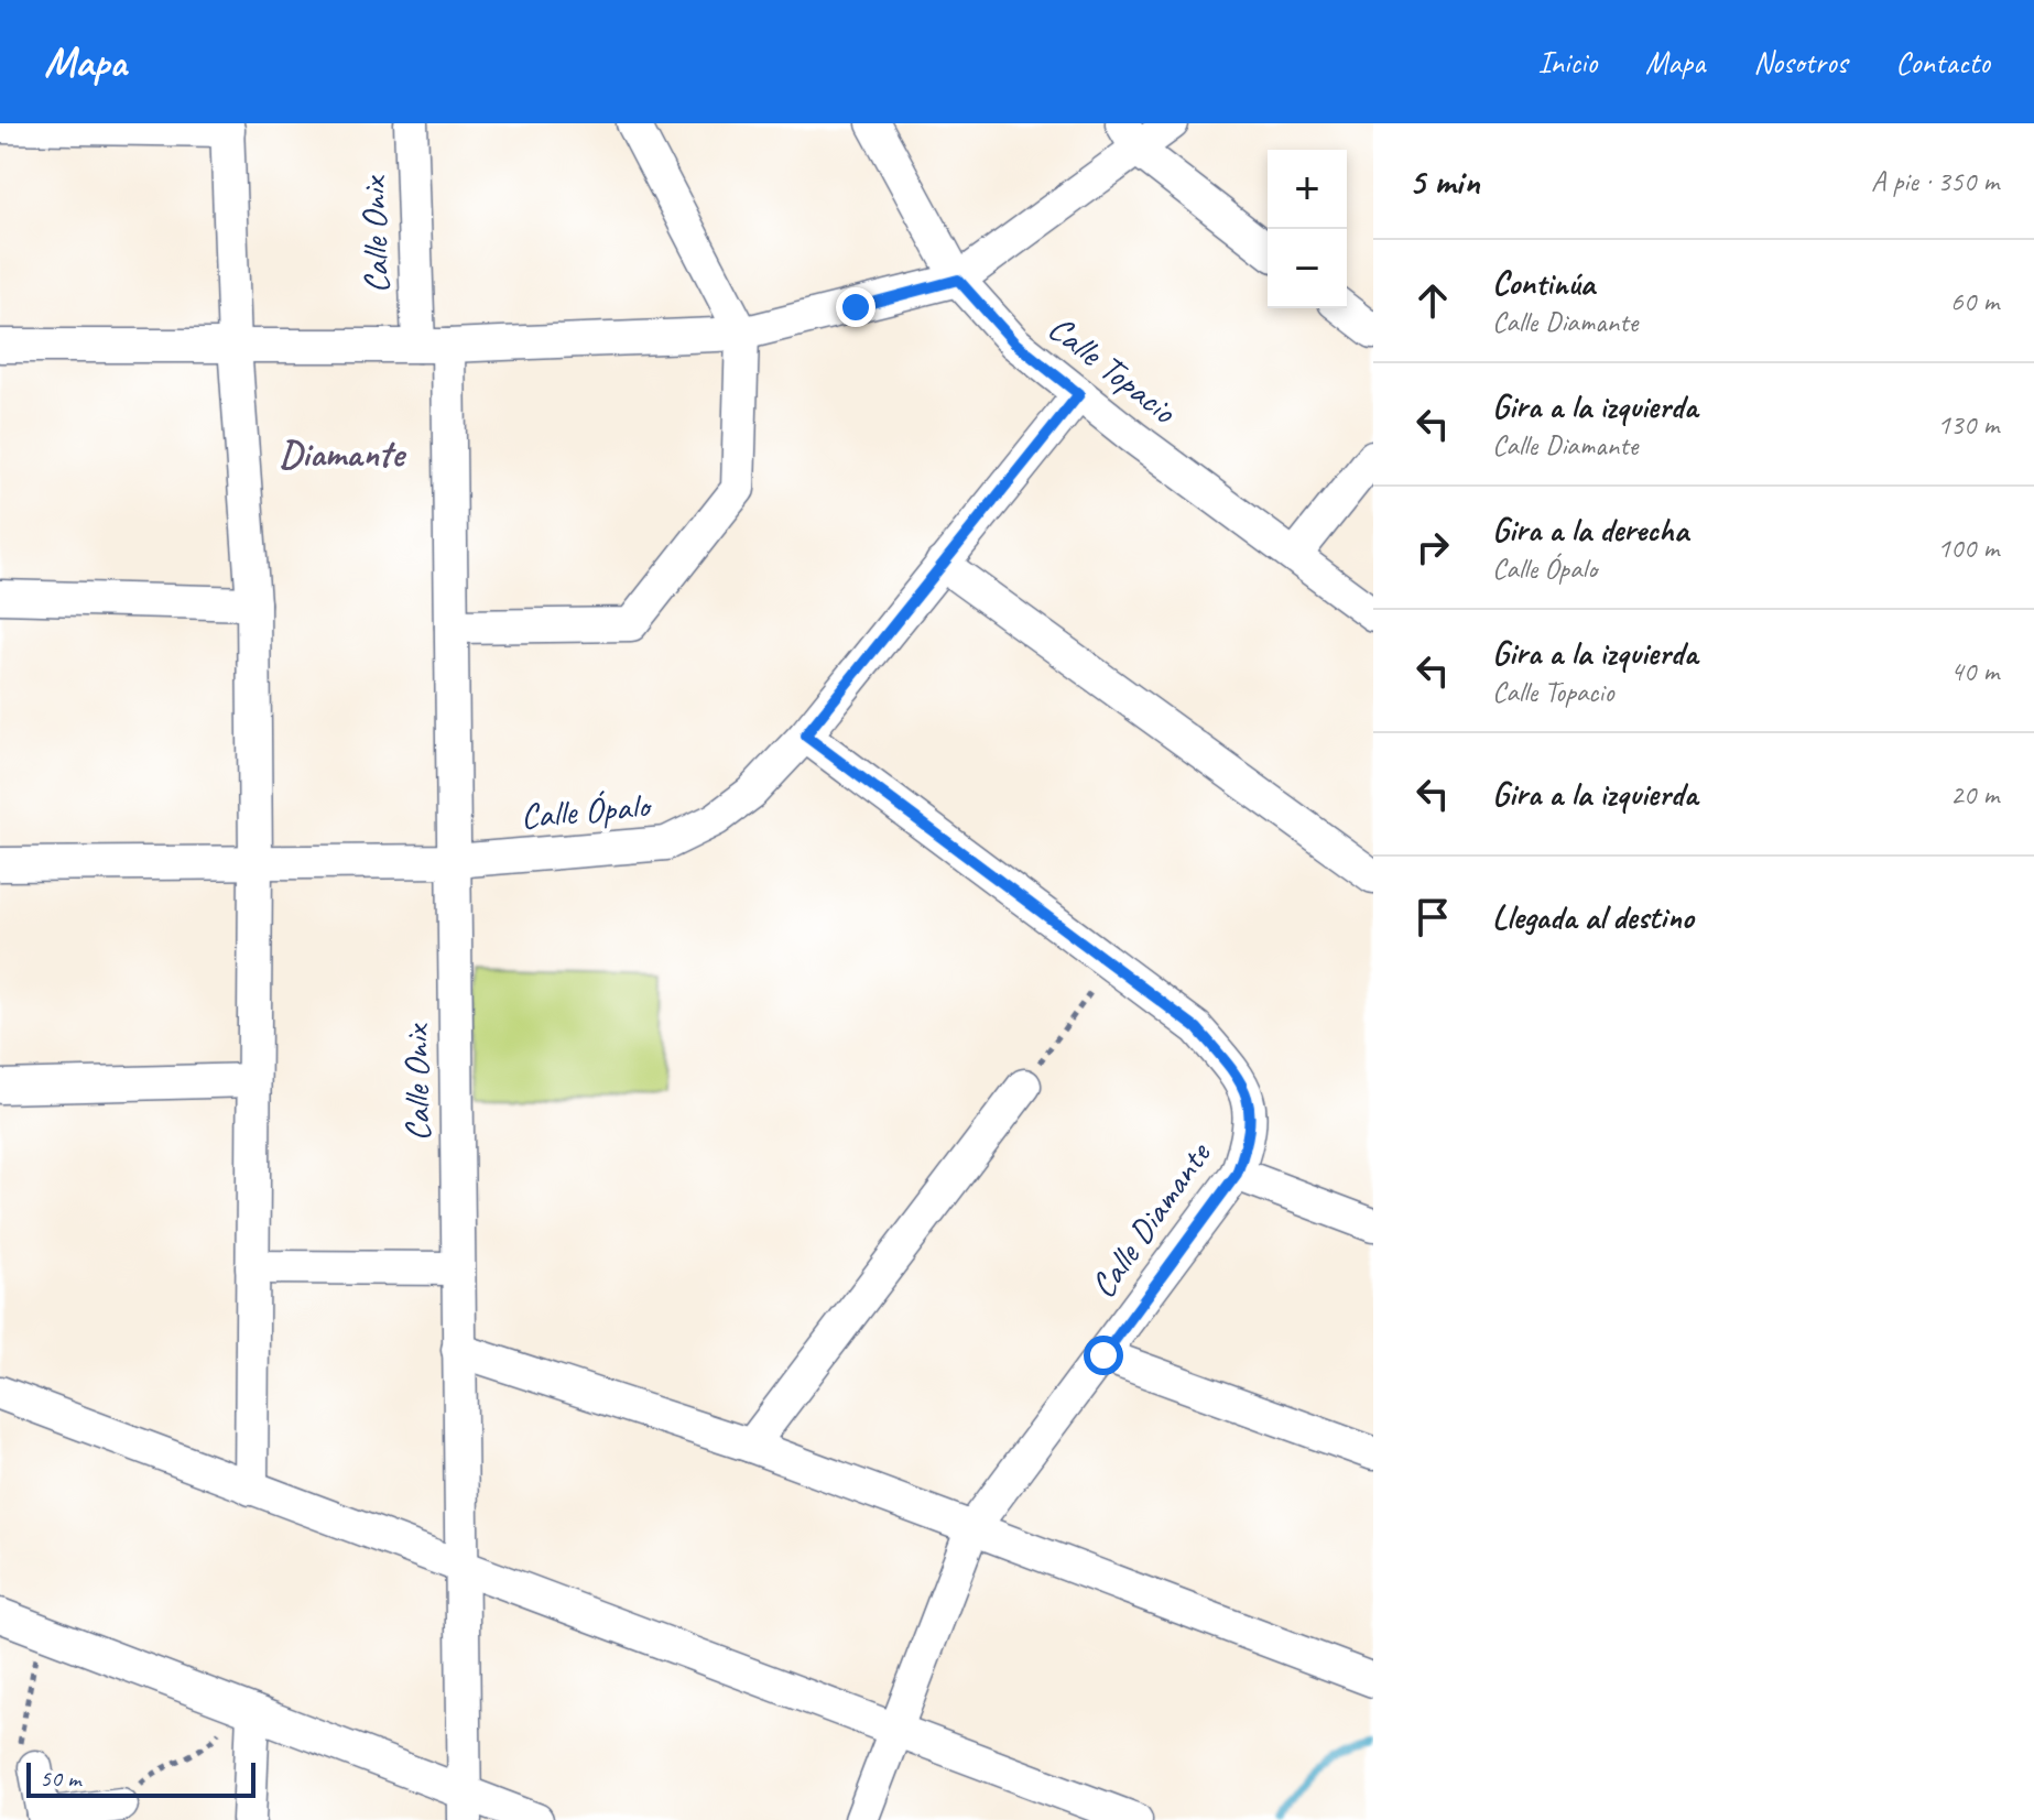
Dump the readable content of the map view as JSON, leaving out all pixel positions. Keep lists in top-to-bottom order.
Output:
{
  "streets": {
    "street": [
      "Calle Onix",
      "Calle Topacio",
      "Calle Ópalo",
      "Calle Diamante"
    ]
  },
  "crossings": [
    ["Calle Onix", "Calle Ópalo"],
    ["Calle Topacio", "Calle Ópalo"],
    ["Calle Ópalo", "Calle Diamante"]
  ],
  "districts": ["Diamante"],
  "scale_bar": "50 m",
  "page": {
    "header": "Mapa",
    "nav": [
      "Inicio",
      "Mapa",
      "Nosotros",
      "Contacto"
    ],
    "heading": ["5 min", "A pie · 350 m"],
    "map_buttons": ["+", "−"],
    "list": [
      ["Continúa", "Calle Diamante", "60 m"],
      ["Gira a la izquierda", "Calle Diamante", "130 m"],
      ["Gira a la derecha", "Calle Ópalo", "100 m"],
      ["Gira a la izquierda", "Calle Topacio", "40 m"],
      ["Gira a la izquierda", "20 m"],
      "Llegada al destino"
    ],
    "scale": "50 m"
  }
}
